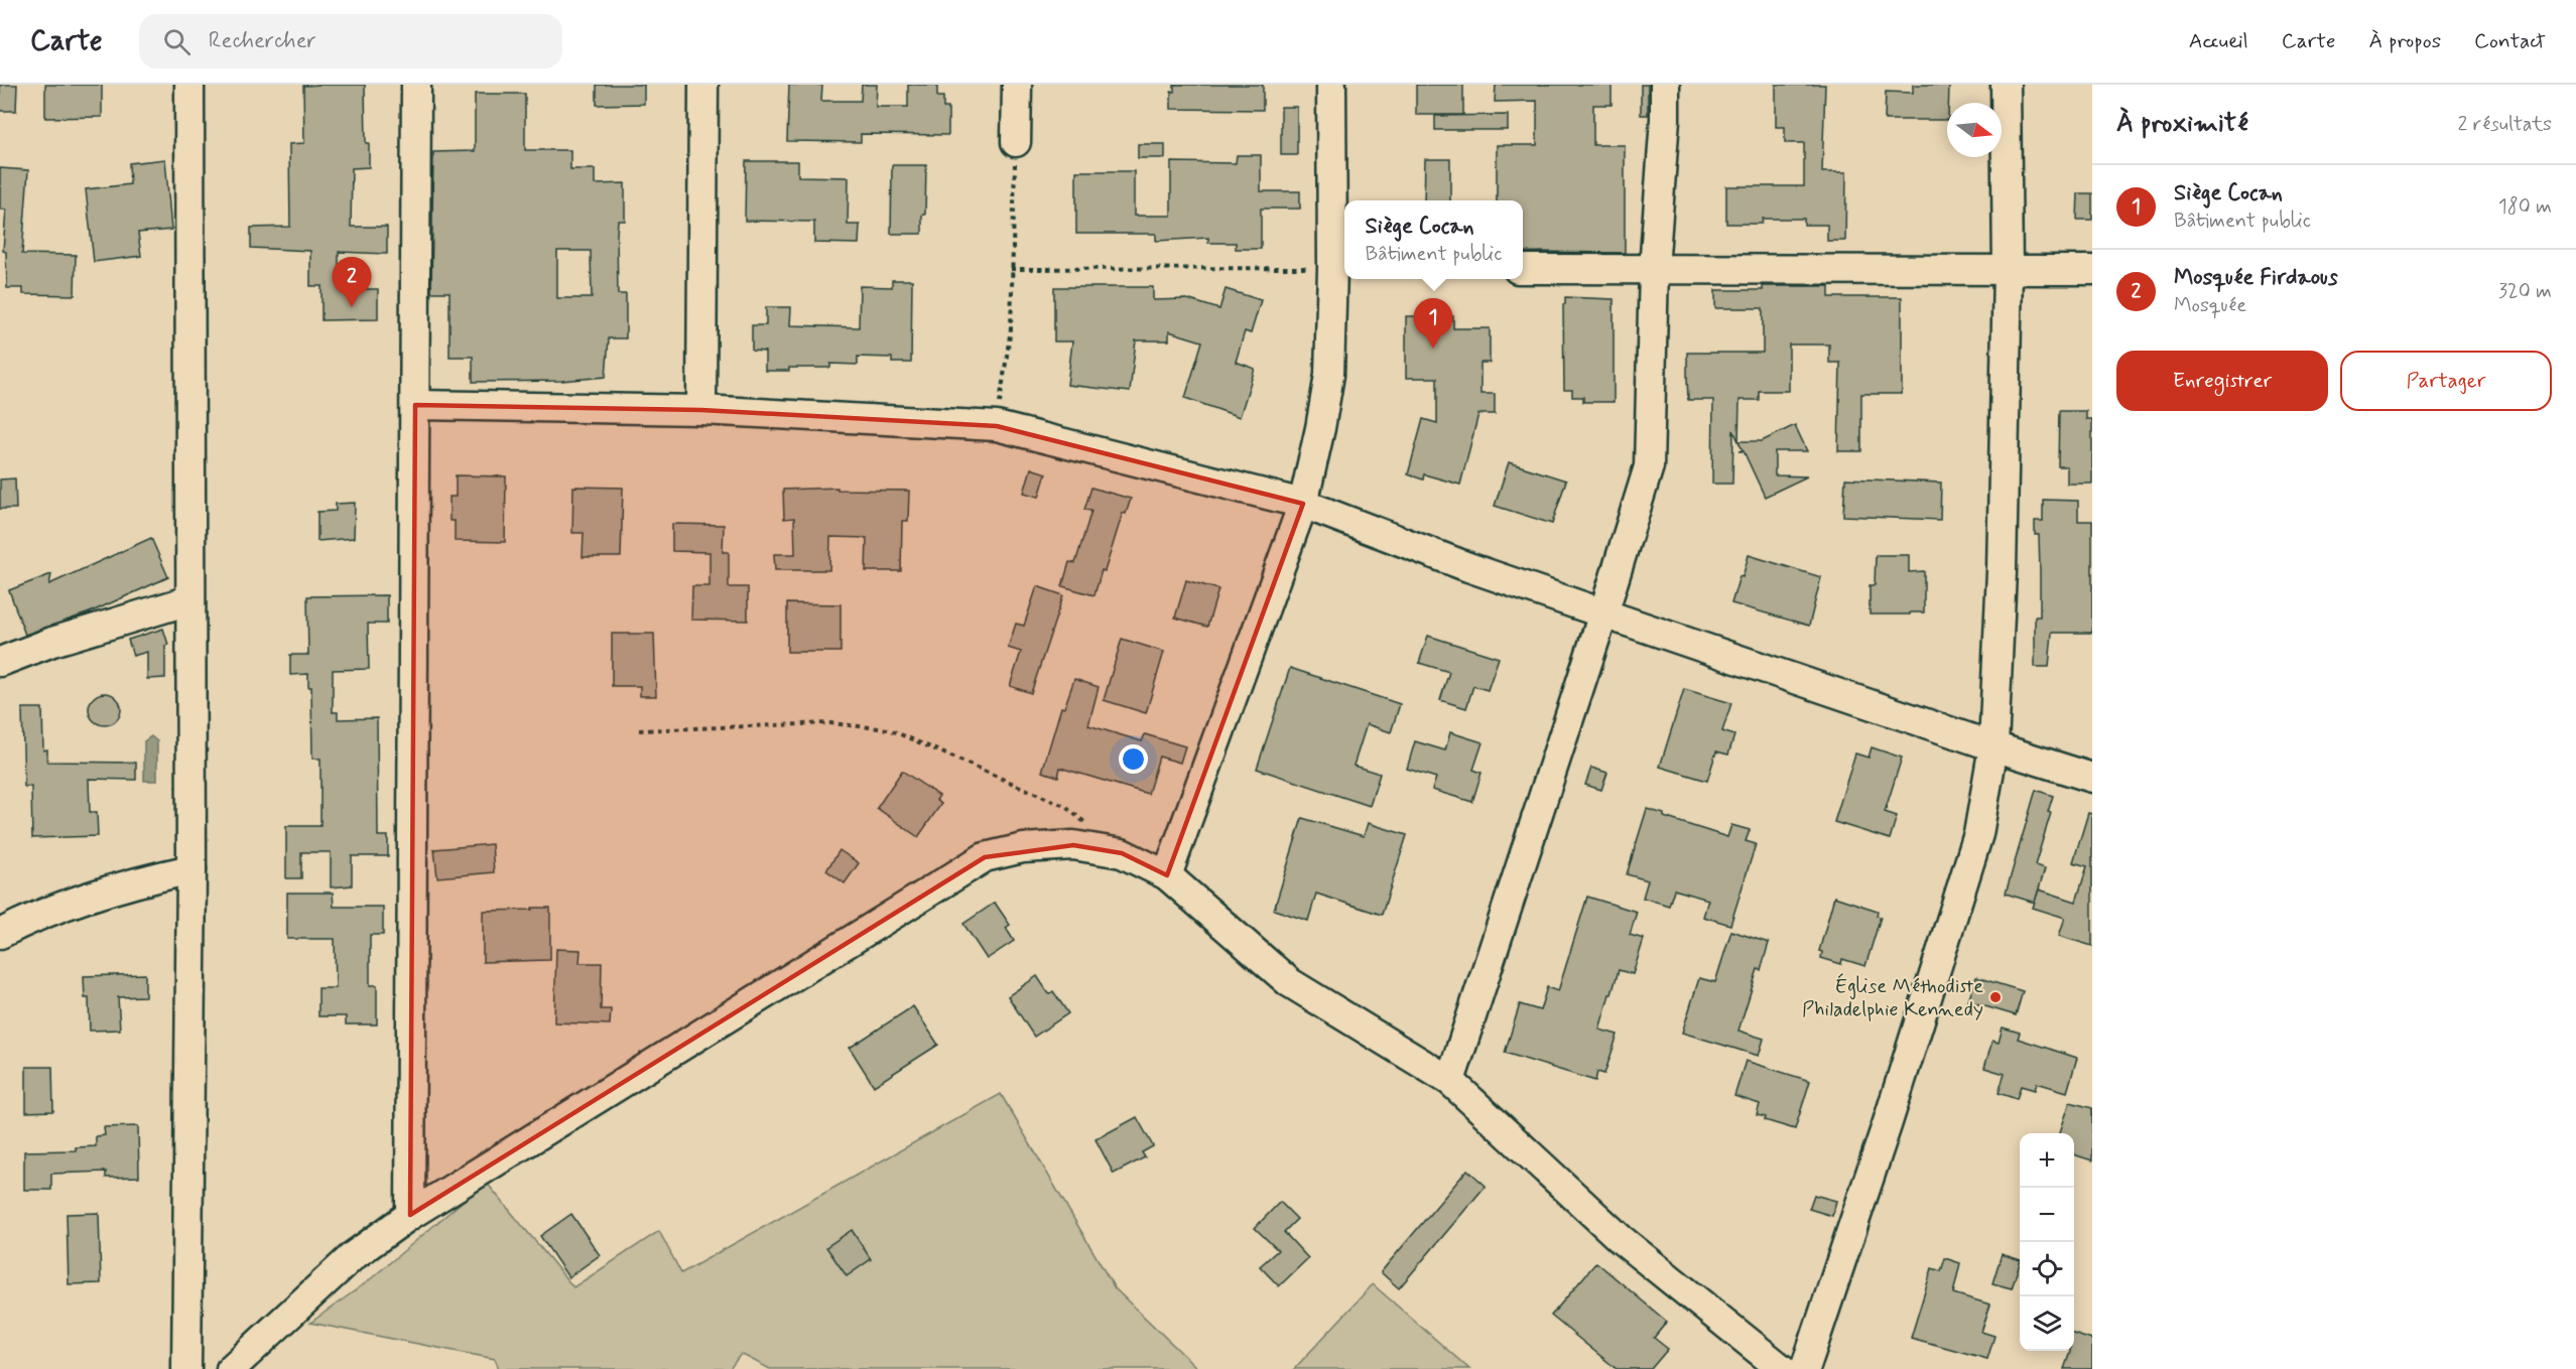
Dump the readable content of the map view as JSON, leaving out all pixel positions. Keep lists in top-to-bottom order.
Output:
{
  "places": ["Église Méthodiste Philadelphie Kennedy"],
  "north": "right",
  "page": {
    "header": "Carte",
    "search": "Rechercher",
    "nav": [
      "Accueil",
      "Carte",
      "À propos",
      "Contact"
    ],
    "heading": ["À proximité", "2 résultats"],
    "list": [
      {
        "mark": "1",
        "name": "Siège Cocan",
        "note": "Bâtiment public",
        "value": "180 m"
      },
      {
        "mark": "2",
        "name": "Mosquée Firdaous",
        "note": "Mosquée",
        "value": "320 m"
      }
    ],
    "popup": ["Siège Cocan", "Bâtiment public"],
    "pins": ["2", "1"],
    "buttons": ["Enregistrer", "Partager"],
    "map_buttons": ["+", "−"]
  }
}
